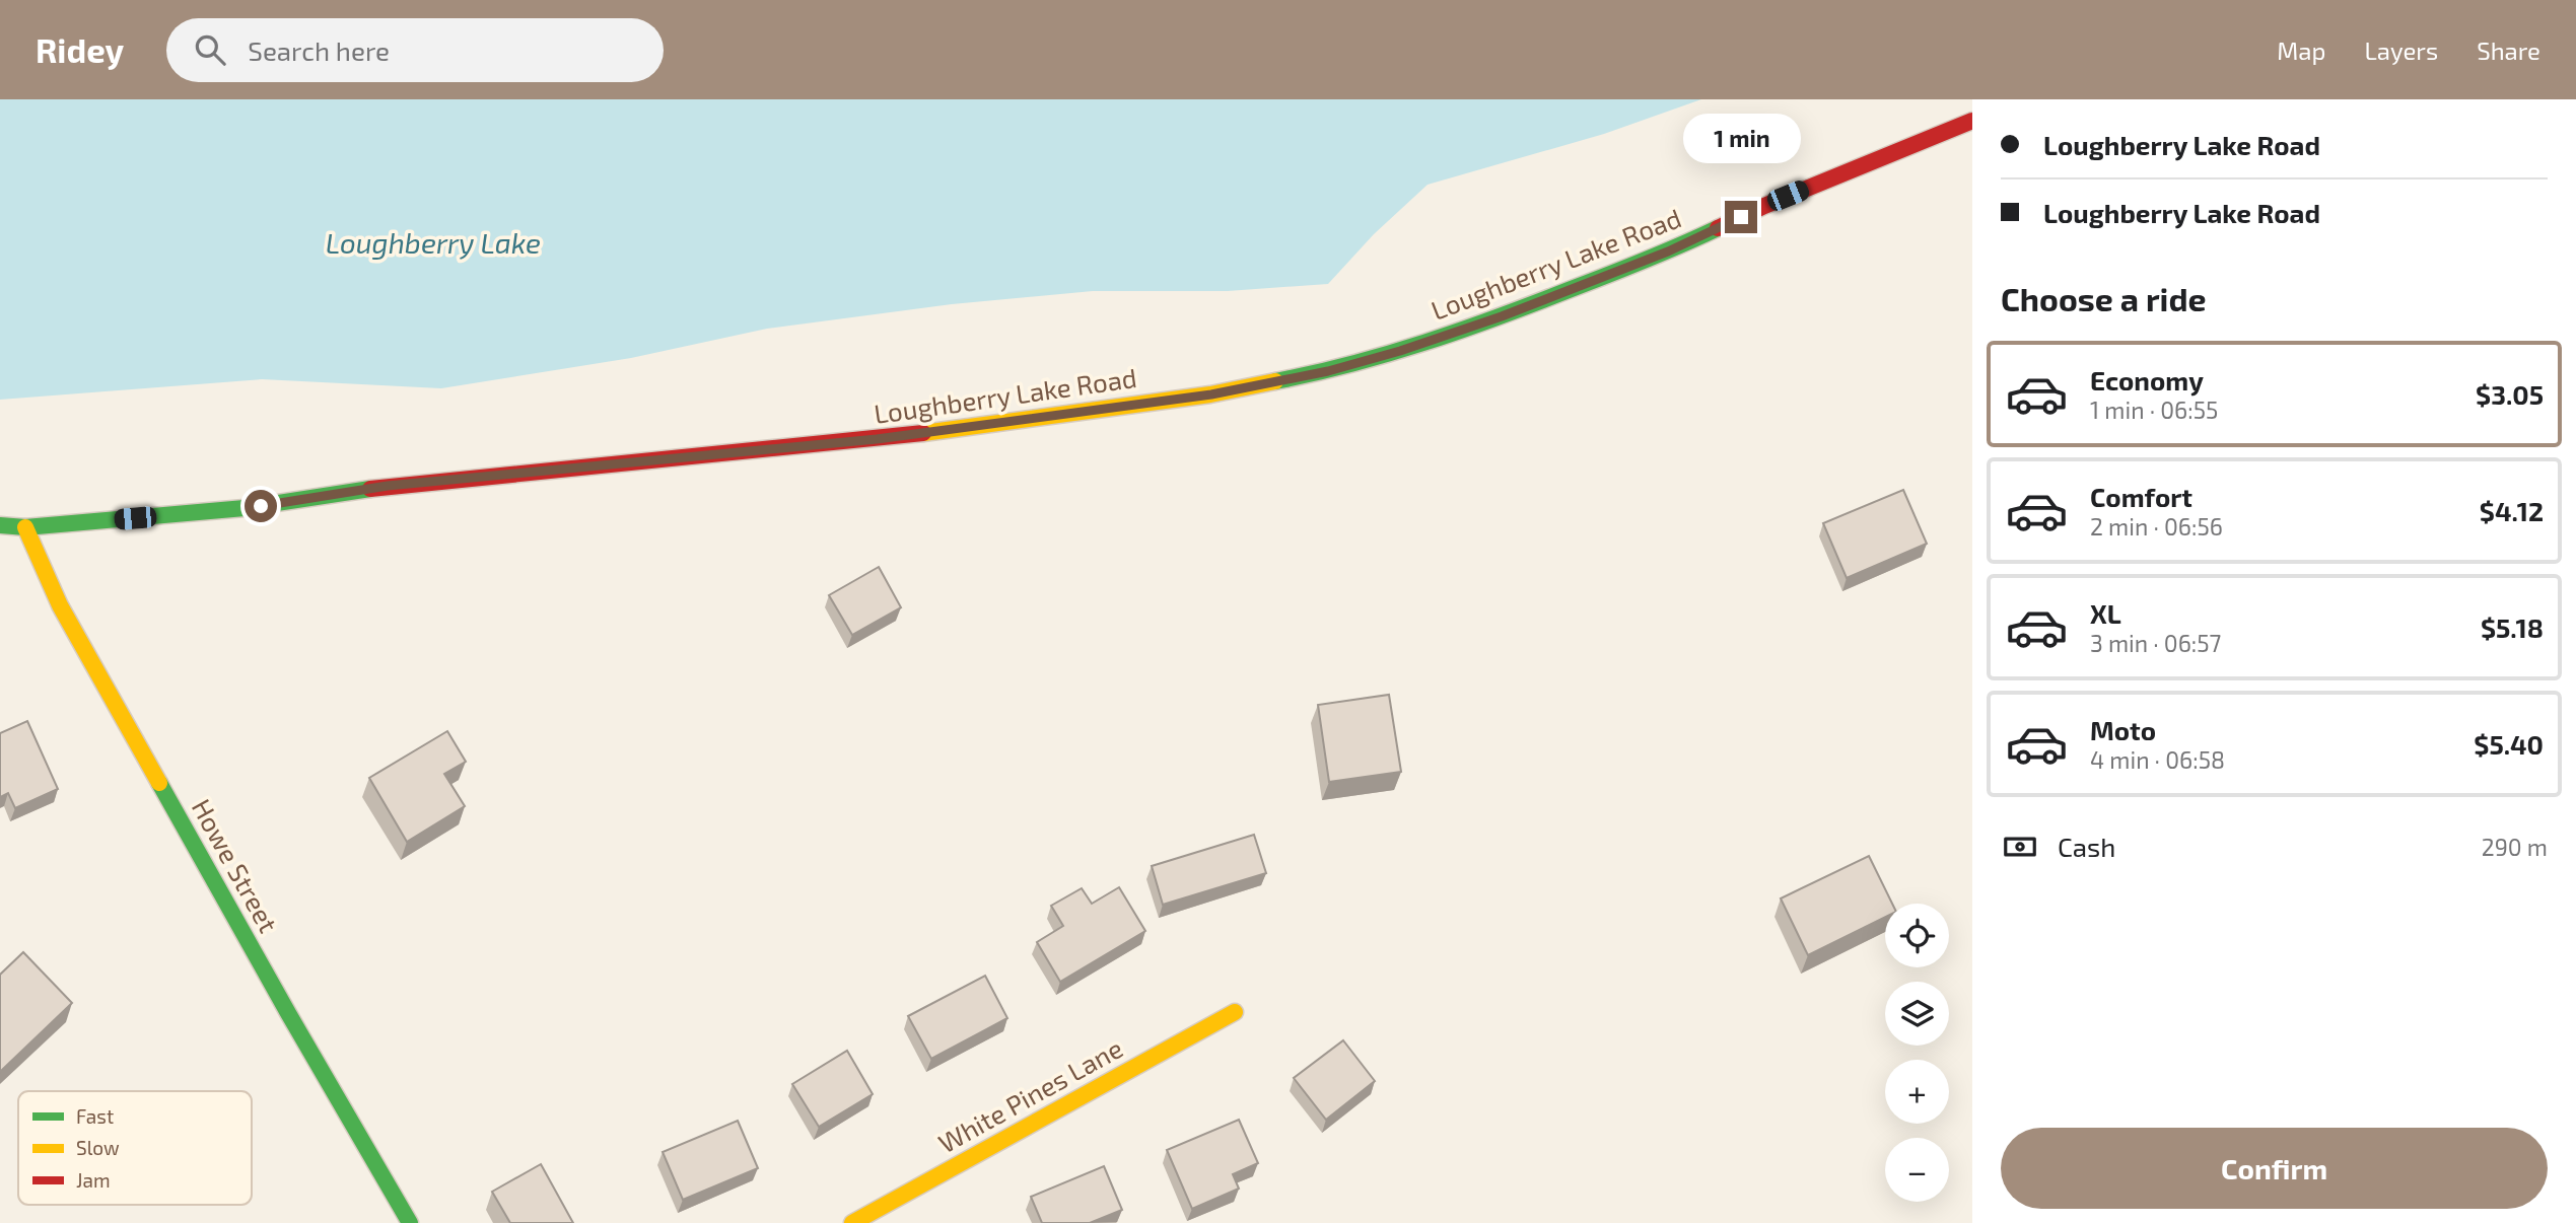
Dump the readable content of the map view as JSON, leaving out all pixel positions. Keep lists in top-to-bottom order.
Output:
{
  "streets": {
    "street": ["Loughberry Lake Road", "Howe Street", "White Pines Lane"]
  },
  "crossings": [
    ["Loughberry Lake Road", "Howe Street"]
  ],
  "water": ["Loughberry Lake"],
  "legend": ["Fast", "Slow", "Jam"],
  "page": {
    "header": "Ridey",
    "search": "Search here",
    "nav": ["Map", "Layers", "Share"],
    "banner": ["Loughberry Lake Road", "Loughberry Lake Road"],
    "bubble": "1 min",
    "heading": "Choose a ride",
    "list": [
      {
        "name": "Economy",
        "note": "1 min · 06:55",
        "value": "$3.05"
      },
      {
        "name": "Comfort",
        "note": "2 min · 06:56",
        "value": "$4.12"
      },
      {
        "name": "XL",
        "note": "3 min · 06:57",
        "value": "$5.18"
      },
      {
        "name": "Moto",
        "note": "4 min · 06:58",
        "value": "$5.40"
      }
    ],
    "pay": ["Cash", "290 m"],
    "map_buttons": ["+", "−"],
    "buttons": "Confirm"
  }
}
